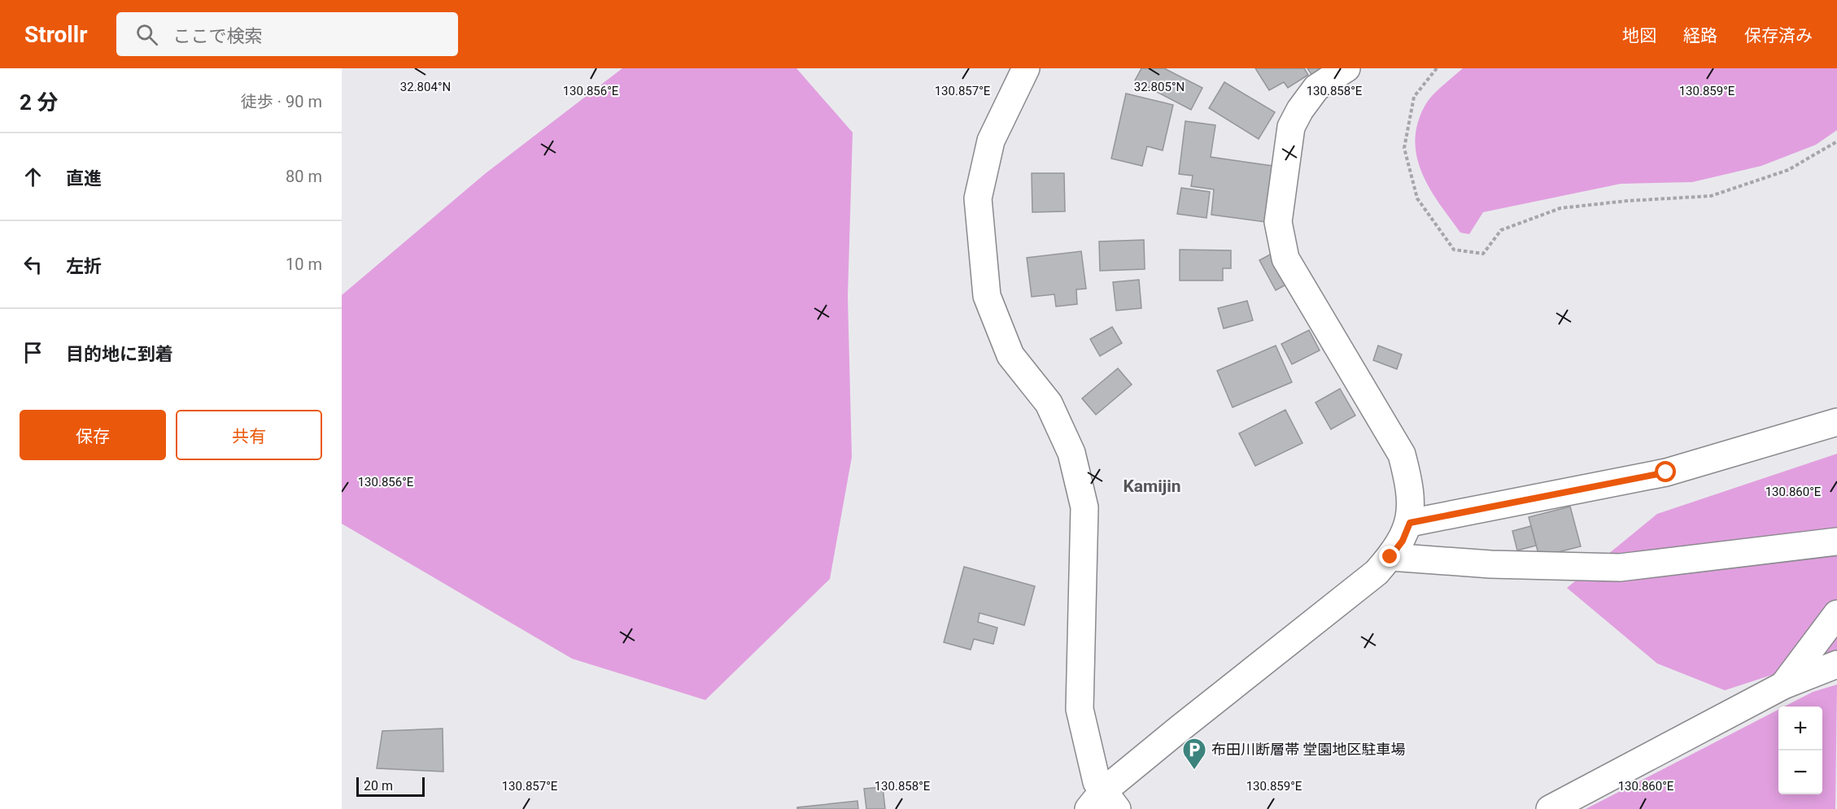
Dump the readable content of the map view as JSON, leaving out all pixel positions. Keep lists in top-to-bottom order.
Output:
{
  "districts": ["Kamijin"],
  "places": {
    "parking": ["布田川断層帯 堂園地区駐車場"]
  },
  "scale_bar": "20 m",
  "page": {
    "header": "Strollr",
    "search": "ここで検索",
    "nav": ["地図", "経路", "保存済み"],
    "heading": ["2 分", "徒歩 · 90 m"],
    "list": [
      ["直進", "80 m"],
      ["左折", "10 m"],
      "目的地に到着"
    ],
    "buttons": ["保存", "共有"],
    "map_buttons": ["+", "−"],
    "scale": "20 m"
  },
  "coordinates": [
    "32.804°N",
    "32.805°N",
    "130.858°E",
    "130.856°E",
    "130.857°E",
    "130.859°E",
    "130.860°E"
  ]
}
